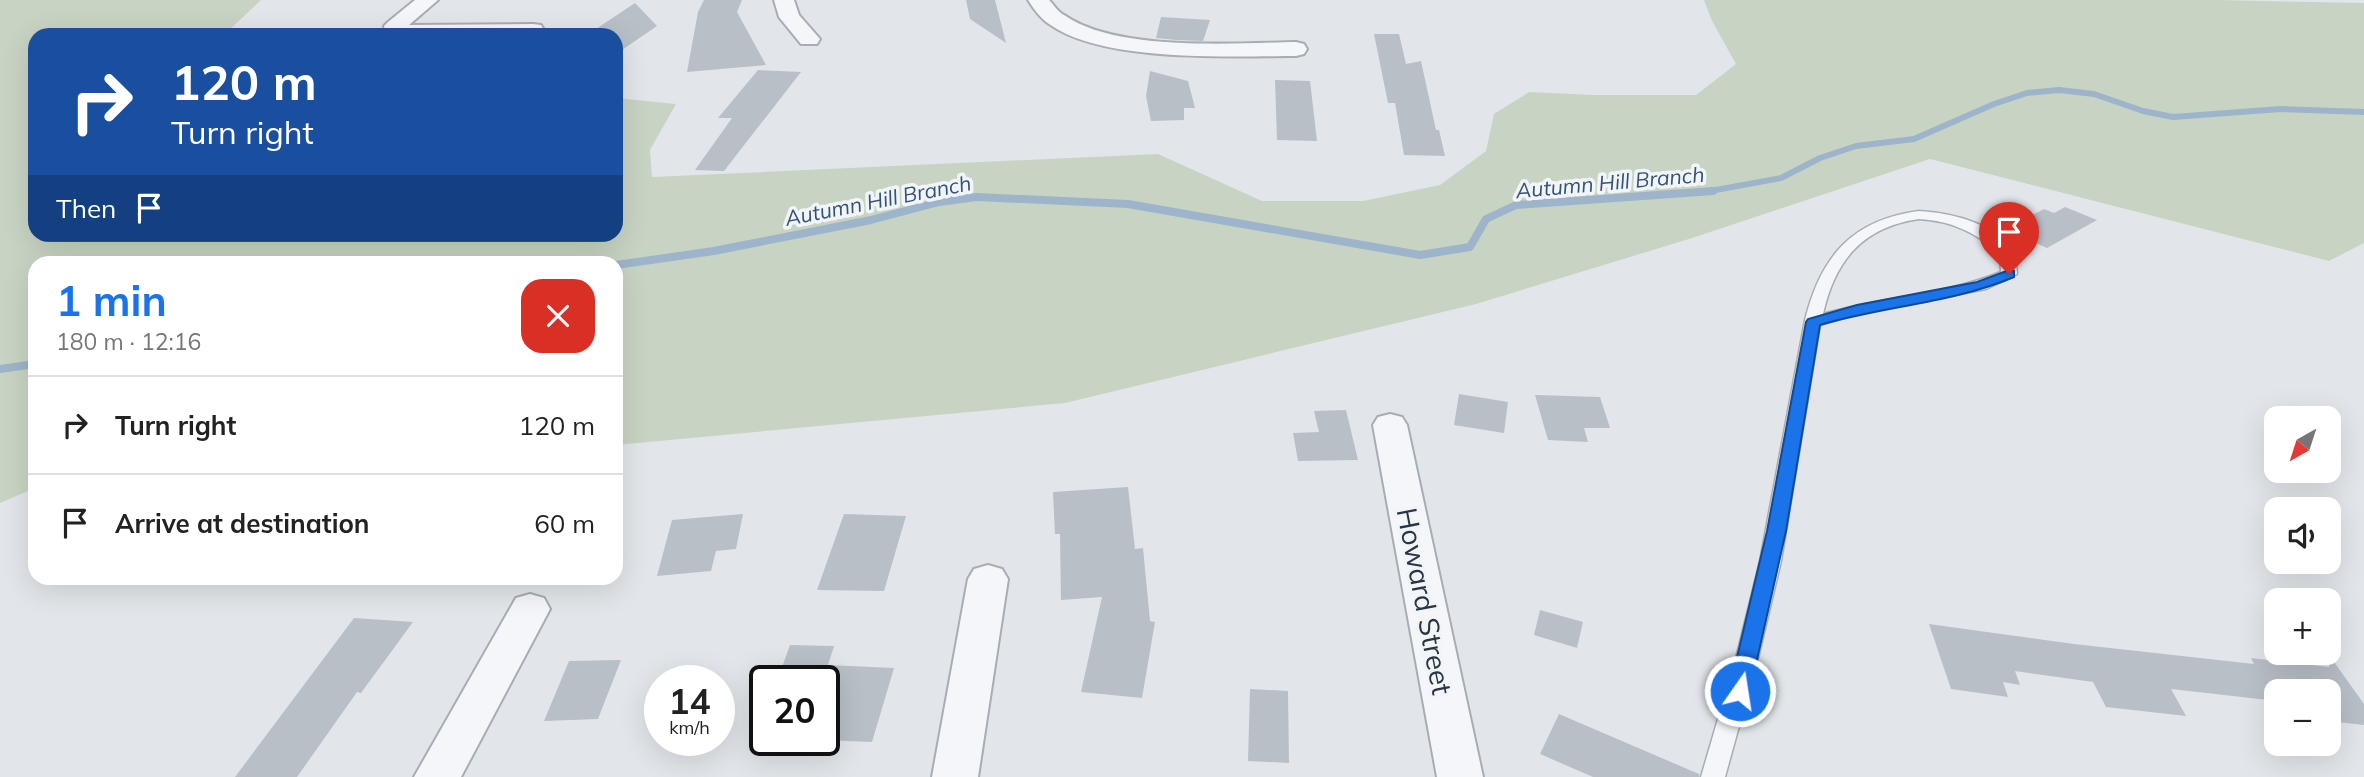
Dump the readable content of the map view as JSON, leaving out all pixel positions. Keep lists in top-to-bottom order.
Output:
{
  "streets": {
    "street": ["Howard Street"]
  },
  "water": ["Autumn Hill Branch"],
  "north": "bottom left",
  "page": {
    "turn": ["120 m", "Turn right"],
    "then": "Then",
    "heading": ["1 min", "180 m · 12:16"],
    "list": [
      {
        "name": "Turn right",
        "value": "120 m"
      },
      {
        "name": "Arrive at destination",
        "value": "60 m"
      }
    ],
    "map_buttons": ["+", "−"],
    "speed": "14 km/h",
    "limit": "20"
  }
}
